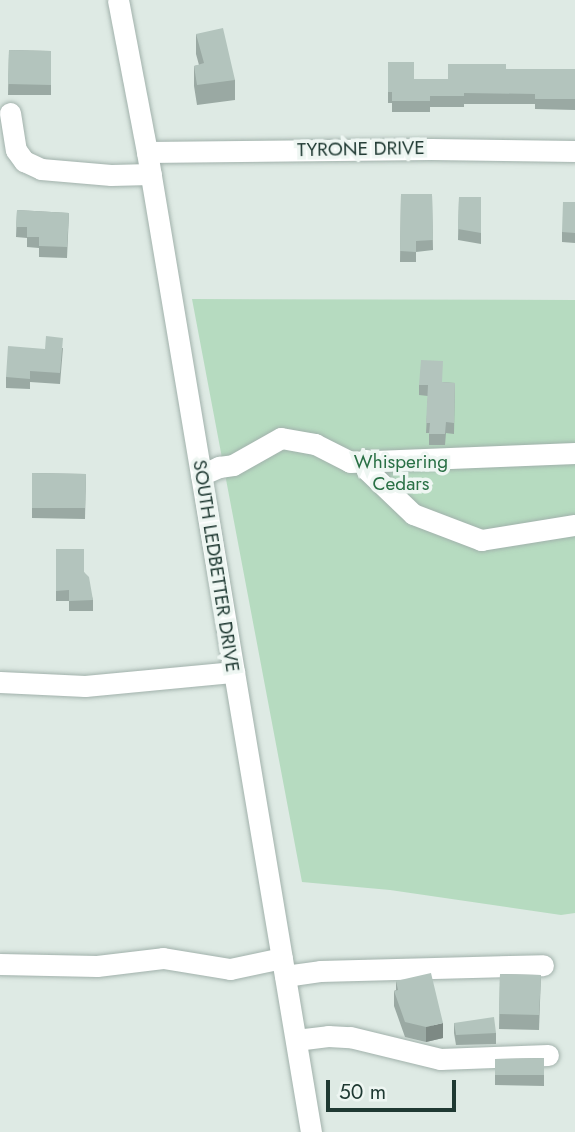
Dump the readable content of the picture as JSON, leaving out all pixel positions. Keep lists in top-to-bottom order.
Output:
{
  "streets": {
    "street": ["TYRONE DRIVE", "SOUTH LEDBETTER DRIVE"]
  },
  "crossings": [
    ["TYRONE DRIVE", "SOUTH LEDBETTER DRIVE"]
  ],
  "parks": ["Whispering Cedars"],
  "scale_bar": "50 m"
}
